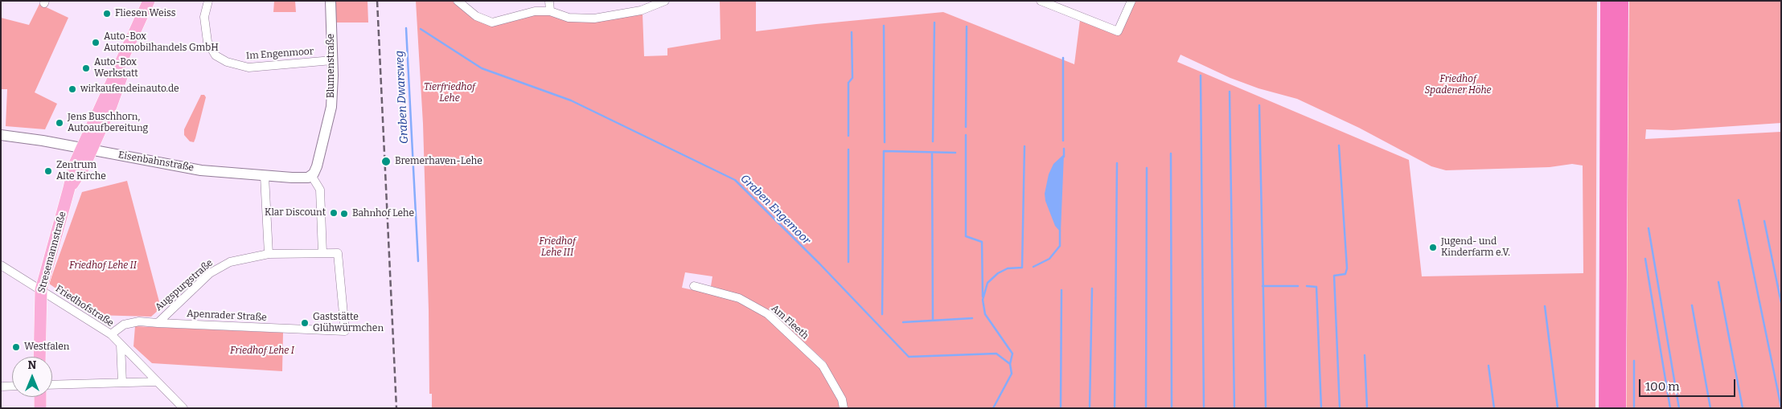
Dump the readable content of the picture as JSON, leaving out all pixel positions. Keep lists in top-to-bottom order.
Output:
{
  "streets": {
    "main road": ["Stresemannstraße"],
    "street": [
      "Im Engenmoor",
      "Blumenstraße",
      "Eisenbahnstraße",
      "Augspurgstraße",
      "Friedhofstraße",
      "Apenrader Straße",
      "Am Fleeth"
    ]
  },
  "crossings": [
    ["Im Engenmoor", "Blumenstraße"],
    ["Blumenstraße", "Eisenbahnstraße"],
    ["Eisenbahnstraße", "Stresemannstraße"],
    ["Stresemannstraße", "Friedhofstraße"],
    ["Augspurgstraße", "Apenrader Straße"],
    ["Friedhofstraße", "Apenrader Straße"]
  ],
  "water": ["Graben Dwarsweg", "Graben Engemoor"],
  "parks": [
    "Friedhof Spadener Höhe",
    "Tierfriedhof Lehe",
    "Friedhof Lehe III",
    "Friedhof Lehe II",
    "Friedhof Lehe I"
  ],
  "places": [
    "Fliesen Weiss",
    "Auto-Box Automobilhandels GmbH",
    "Auto-Box Werkstatt",
    "wirkaufendeinauto.de",
    "Jens Buschhorn, Autoaufbereitung",
    "Bremerhaven-Lehe",
    "Zentrum Alte Kirche",
    "Klar Discount",
    "Bahnhof Lehe",
    "Jugend- und Kinderfarm e.V.",
    "Gaststätte Glühwürmchen",
    "Westfalen"
  ],
  "scale_bar": "100 m",
  "north": "top"
}
